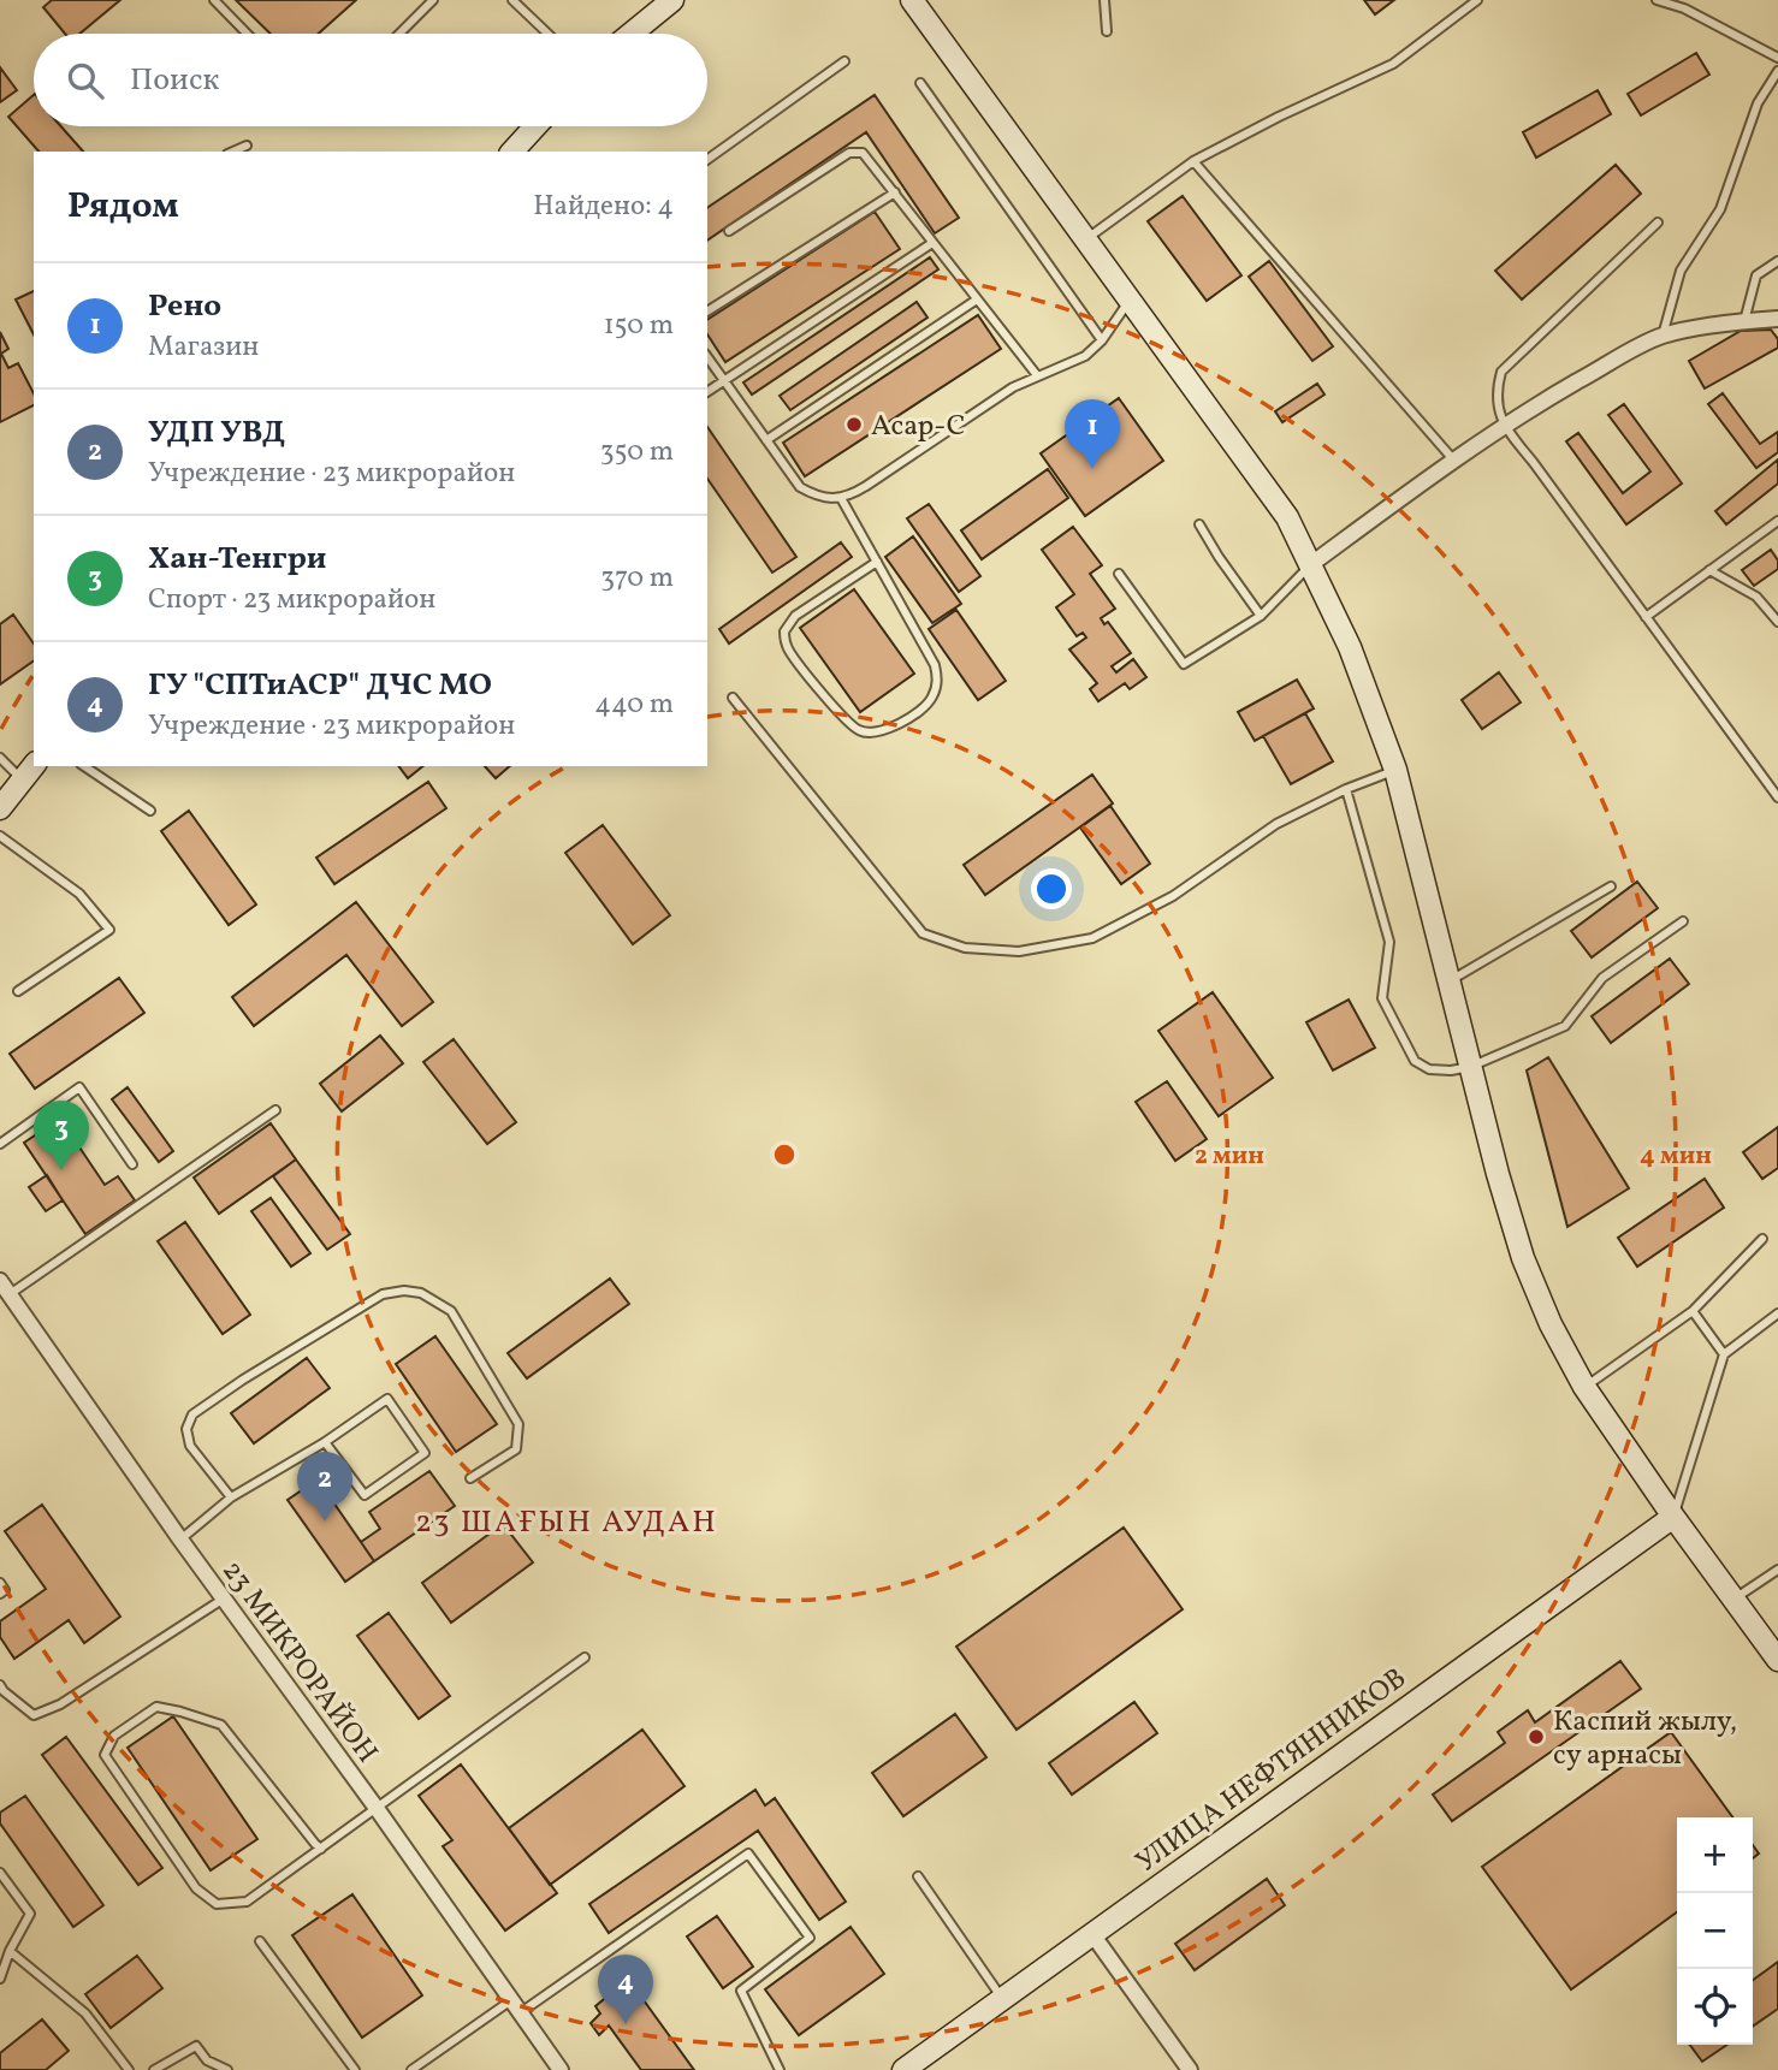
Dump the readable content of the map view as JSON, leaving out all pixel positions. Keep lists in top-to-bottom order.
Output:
{
  "streets": {
    "street": ["23 МИКРОРАЙОН", "УЛИЦА НЕФТЯННИКОВ"]
  },
  "districts": ["23 ШАҒЫН АУДАН"],
  "places": ["Асар-С", "Каспий жылу, су арнасы"],
  "page": {
    "search": "Поиск",
    "heading": ["Рядом", "Найдено: 4"],
    "list": [
      {
        "mark": "1",
        "name": "Рено",
        "note": "Магазин",
        "value": "150 m"
      },
      {
        "mark": "2",
        "name": "УДП УВД",
        "note": "Учреждение · 23 микрорайон",
        "value": "350 m"
      },
      {
        "mark": "3",
        "name": "Хан-Тенгри",
        "note": "Спорт · 23 микрорайон",
        "value": "370 m"
      },
      {
        "mark": "4",
        "name": "ГУ \"СПТиАСР\" ДЧС МО",
        "note": "Учреждение · 23 микрорайон",
        "value": "440 m"
      }
    ],
    "pins": [
      "1",
      "3",
      "2",
      "4"
    ],
    "map_buttons": ["+", "−"]
  },
  "rings": ["2 мин", "4 мин"]
}
